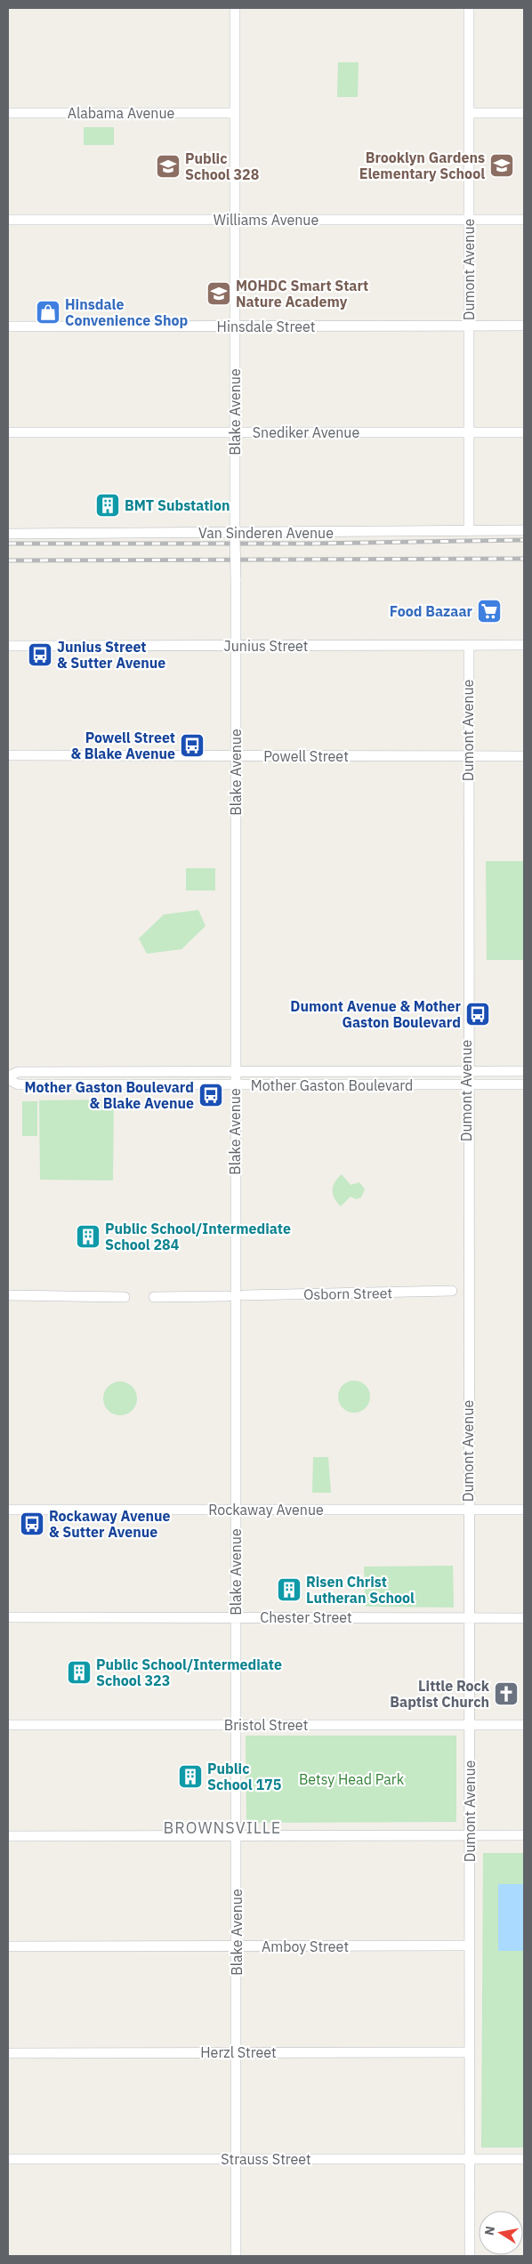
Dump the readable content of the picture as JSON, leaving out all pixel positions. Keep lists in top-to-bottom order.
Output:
{
  "streets": {
    "street": [
      "Alabama Avenue",
      "Williams Avenue",
      "Dumont Avenue",
      "Hinsdale Street",
      "Blake Avenue",
      "Snediker Avenue",
      "Van Sinderen Avenue",
      "Junius Street",
      "Powell Street",
      "Mother Gaston Boulevard",
      "Osborn Street",
      "Rockaway Avenue",
      "Chester Street",
      "Bristol Street",
      "Amboy Street",
      "Herzl Street",
      "Strauss Street"
    ]
  },
  "crossings": [
    ["Alabama Avenue", "Blake Avenue"],
    ["Williams Avenue", "Dumont Avenue"],
    ["Williams Avenue", "Blake Avenue"],
    ["Dumont Avenue", "Hinsdale Street"],
    ["Dumont Avenue", "Snediker Avenue"],
    ["Dumont Avenue", "Van Sinderen Avenue"],
    ["Dumont Avenue", "Junius Street"],
    ["Dumont Avenue", "Powell Street"],
    ["Dumont Avenue", "Mother Gaston Boulevard"],
    ["Dumont Avenue", "Rockaway Avenue"],
    ["Dumont Avenue", "Chester Street"],
    ["Dumont Avenue", "Bristol Street"],
    ["Dumont Avenue", "Amboy Street"],
    ["Dumont Avenue", "Herzl Street"],
    ["Dumont Avenue", "Strauss Street"],
    ["Hinsdale Street", "Blake Avenue"],
    ["Blake Avenue", "Snediker Avenue"],
    ["Blake Avenue", "Van Sinderen Avenue"],
    ["Blake Avenue", "Junius Street"],
    ["Blake Avenue", "Powell Street"],
    ["Blake Avenue", "Mother Gaston Boulevard"],
    ["Blake Avenue", "Rockaway Avenue"],
    ["Blake Avenue", "Chester Street"],
    ["Blake Avenue", "Bristol Street"],
    ["Blake Avenue", "Amboy Street"],
    ["Blake Avenue", "Herzl Street"],
    ["Blake Avenue", "Strauss Street"]
  ],
  "districts": ["BROWNSVILLE"],
  "parks": ["Betsy Head Park"],
  "places": {
    "school or university": ["Brooklyn Gardens Elementary School", "Public School 328", "MOHDC Smart Start Nature Academy"],
    "shop": ["Hinsdale Convenience Shop"],
    "building": [
      "BMT Substation",
      "Public School/Intermediate School 284",
      "Risen Christ Lutheran School",
      "Public School/Intermediate School 323",
      "Public School 175"
    ],
    "supermarket": ["Food Bazaar"],
    "bus stop": [
      "Junius Street & Sutter Avenue",
      "Powell Street & Blake Avenue",
      "Dumont Avenue & Mother Gaston Boulevard",
      "Mother Gaston Boulevard & Blake Avenue",
      "Rockaway Avenue & Sutter Avenue"
    ],
    "church": ["Little Rock Baptist Church"]
  },
  "north": "left"
}
